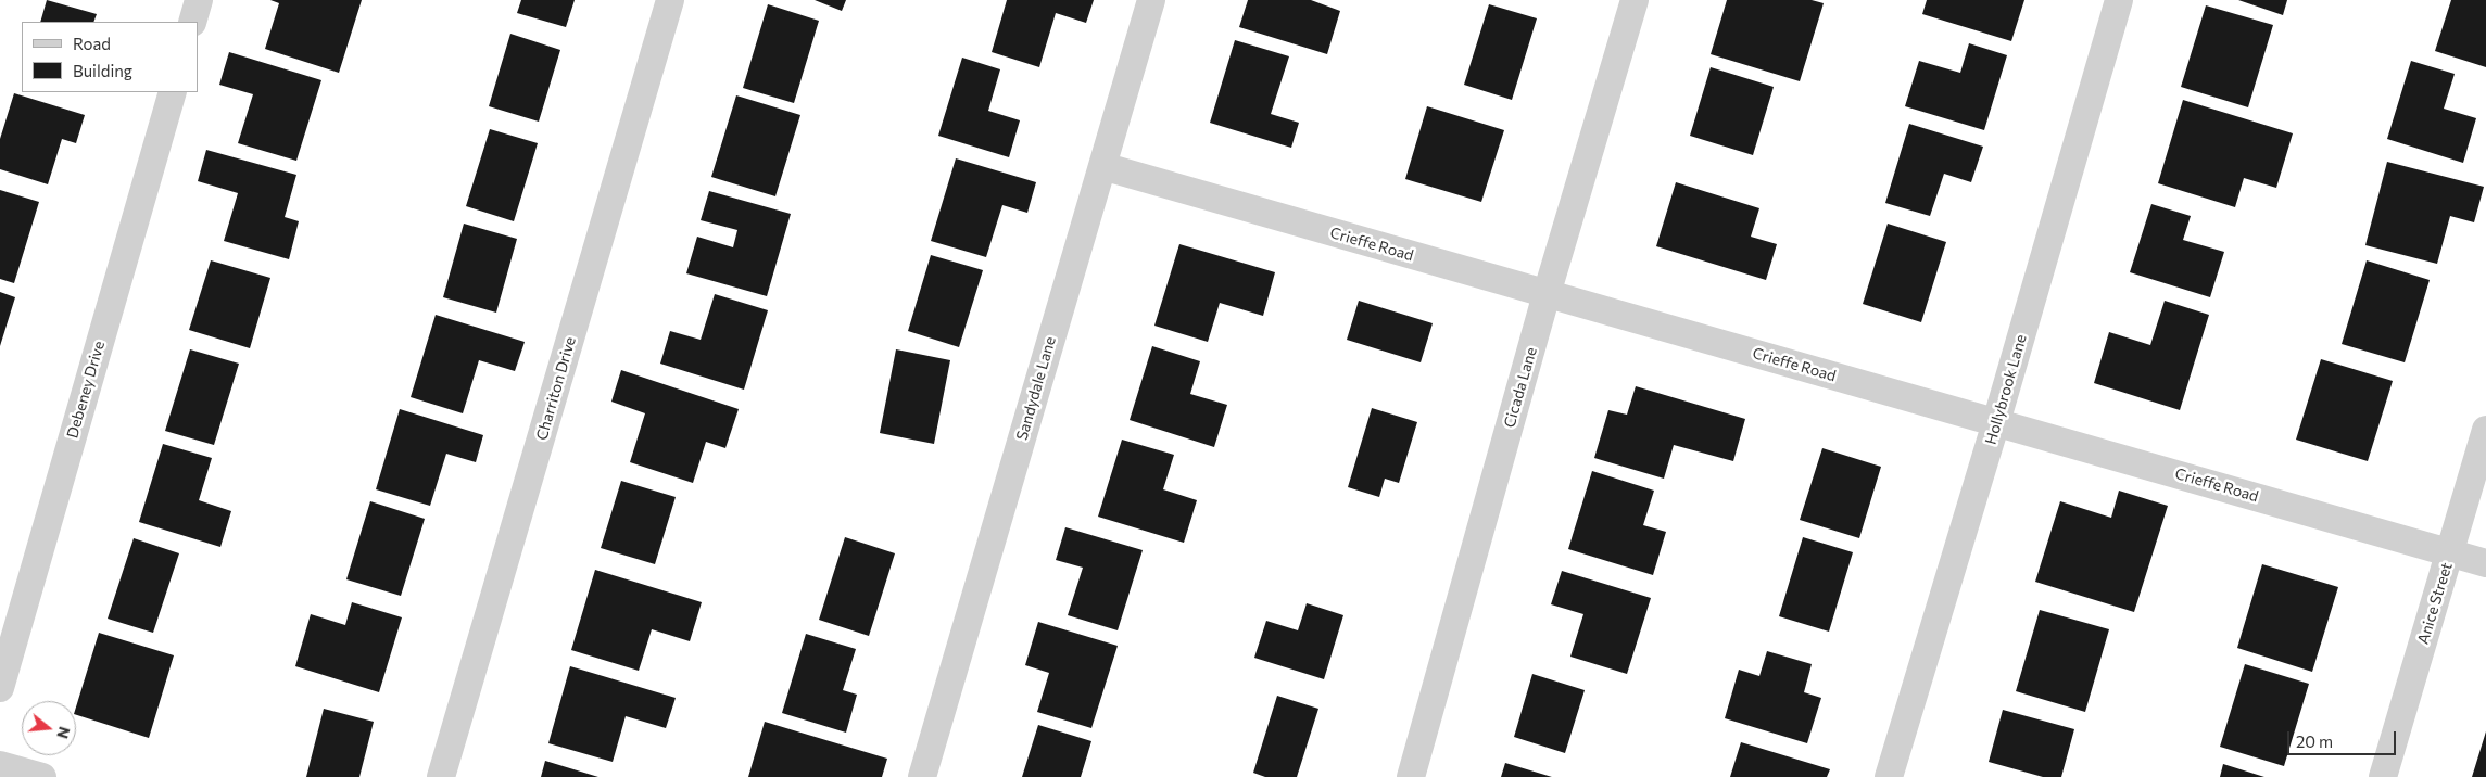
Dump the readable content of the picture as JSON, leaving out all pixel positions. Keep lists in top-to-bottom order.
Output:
{
  "streets": {
    "street": [
      "Crieffe Road",
      "Cicada Lane",
      "Charriton Drive",
      "Sandydale Lane",
      "Debeney Drive",
      "Hollybrook Lane",
      "Anice Street"
    ]
  },
  "crossings": [
    ["Crieffe Road", "Cicada Lane"],
    ["Crieffe Road", "Sandydale Lane"],
    ["Crieffe Road", "Hollybrook Lane"],
    ["Crieffe Road", "Anice Street"]
  ],
  "legend": ["Road", "Building"],
  "scale_bar": "20 m",
  "north": "right"
}
